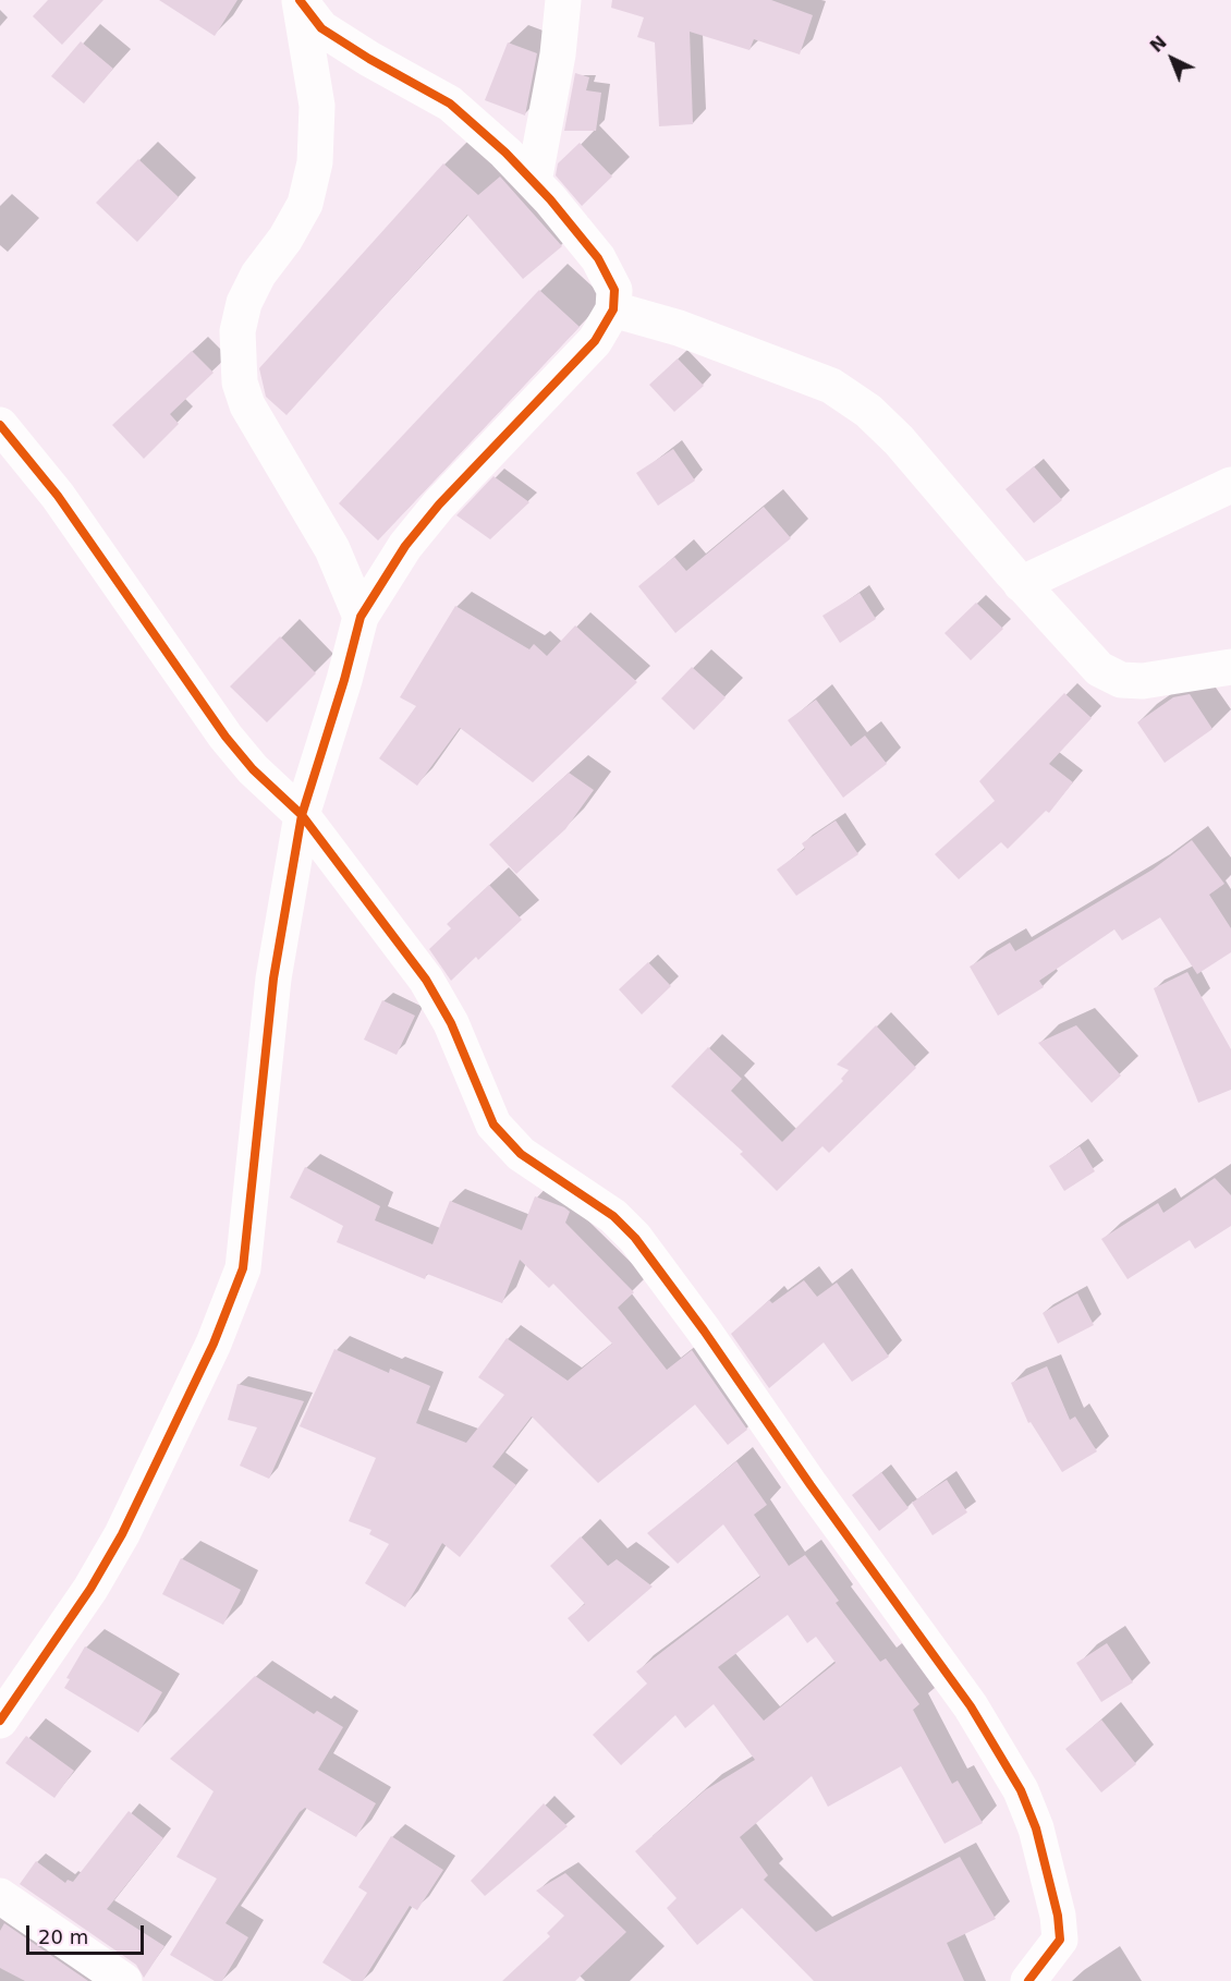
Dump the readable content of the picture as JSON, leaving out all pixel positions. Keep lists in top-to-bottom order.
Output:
{
  "scale_bar": "20 m",
  "north": "top left"
}
